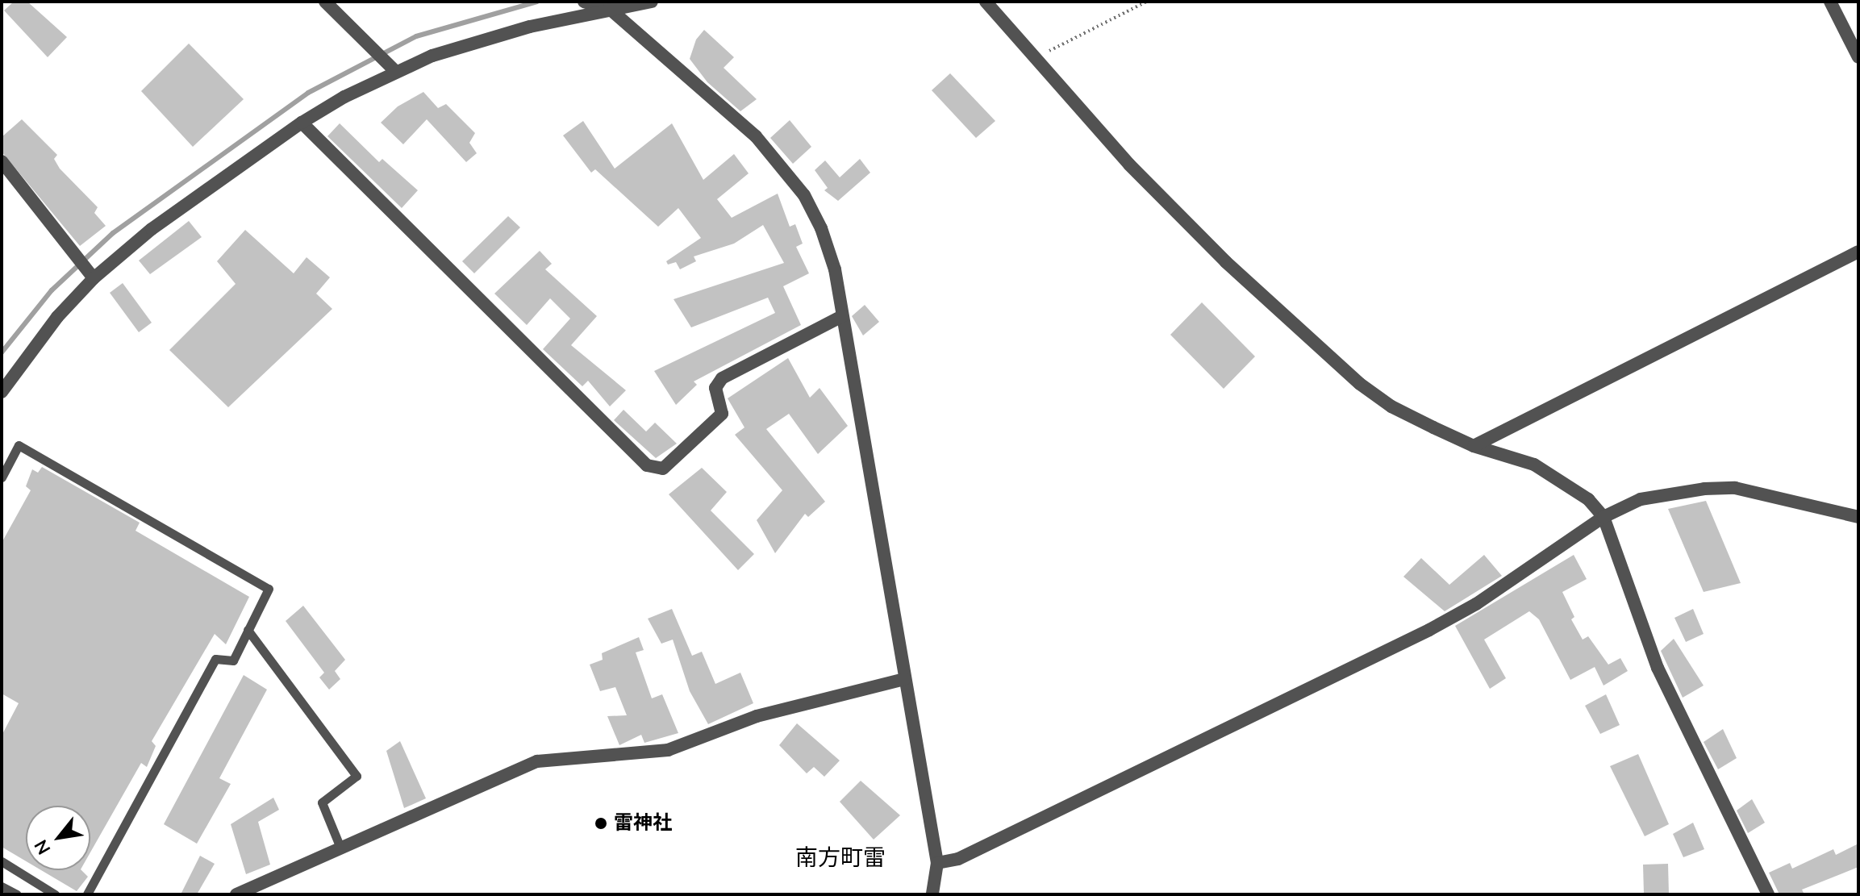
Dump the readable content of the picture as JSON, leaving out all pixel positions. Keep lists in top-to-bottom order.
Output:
{
  "districts": ["南方町雷"],
  "places": ["雷神社"],
  "north": "bottom left"
}
